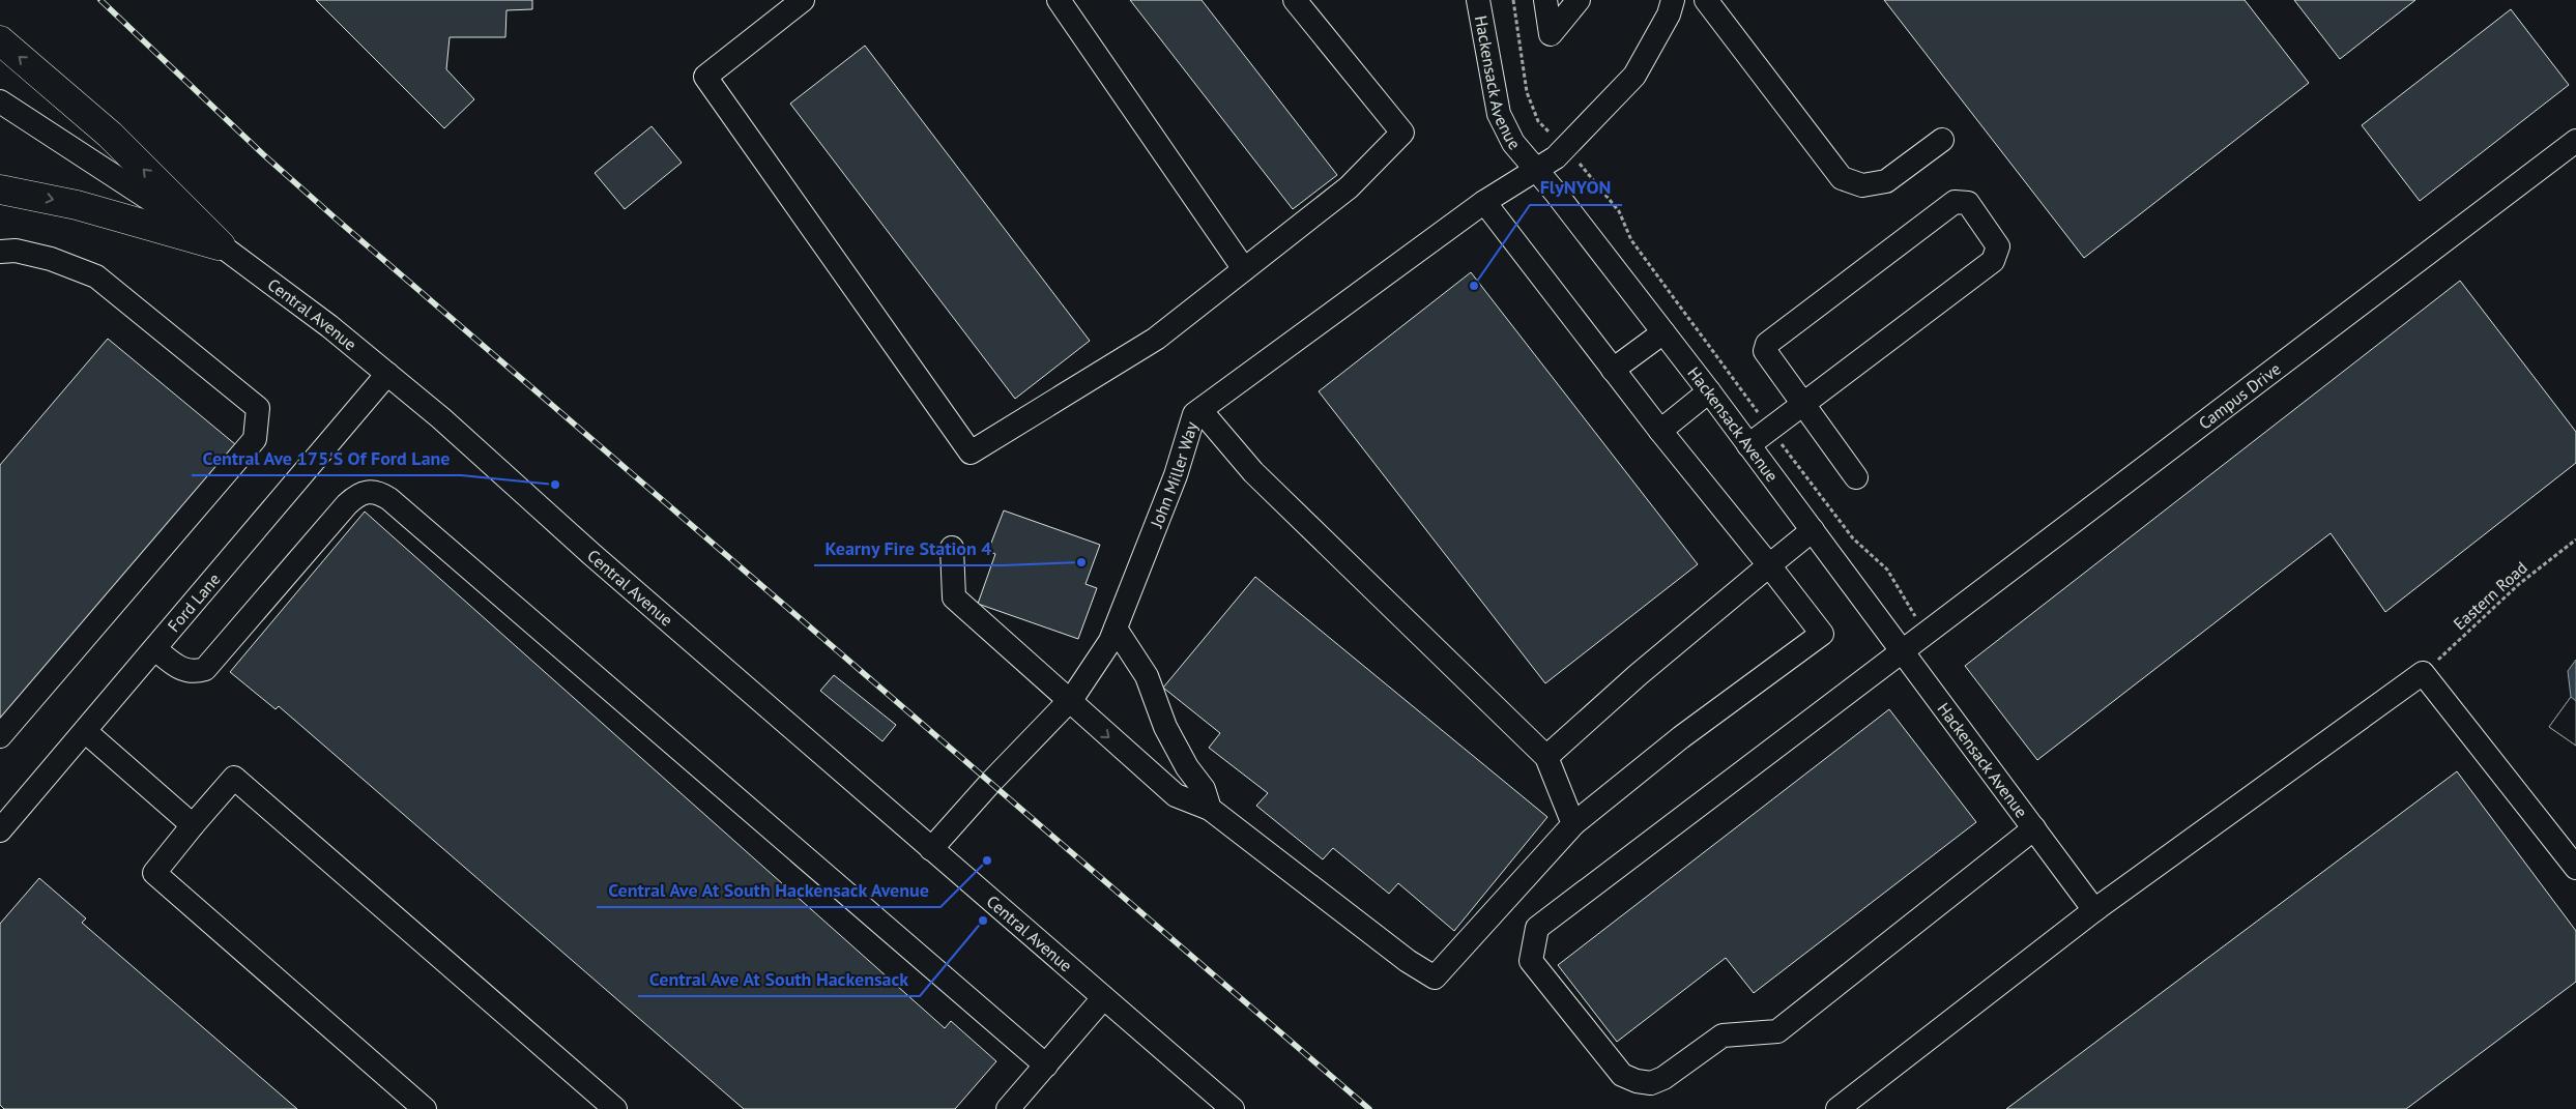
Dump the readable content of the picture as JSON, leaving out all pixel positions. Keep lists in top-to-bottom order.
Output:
{
  "streets": {
    "street": [
      "Hackensack Avenue",
      "Central Avenue",
      "Campus Drive",
      "John Miller Way",
      "Ford Lane"
    ],
    "path": ["Eastern Road"]
  },
  "crossings": [
    ["Hackensack Avenue", "Campus Drive"],
    ["Hackensack Avenue", "John Miller Way"],
    ["Central Avenue", "John Miller Way"],
    ["Central Avenue", "Ford Lane"]
  ],
  "places": [
    "FlyNYON",
    "Central Ave 175'S Of Ford Lane",
    "Kearny Fire Station 4",
    "Central Ave At South Hackensack Avenue",
    "Central Ave At South Hackensack"
  ]
}
